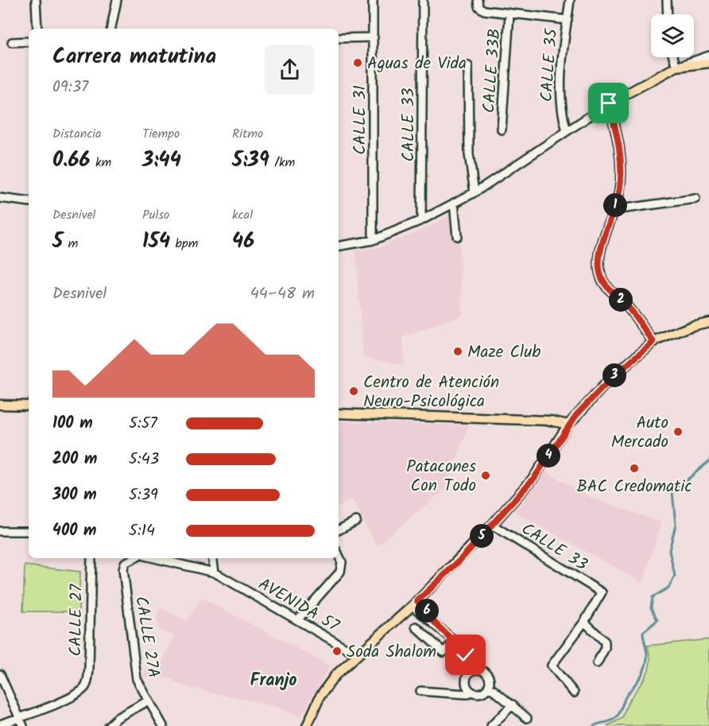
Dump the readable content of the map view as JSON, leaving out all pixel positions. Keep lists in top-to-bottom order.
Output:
{
  "streets": {
    "street": [
      "CALLE 35",
      "CALLE 33B",
      "CALLE 31",
      "CALLE 33",
      "AVENIDA 57",
      "CALLE 27",
      "CALLE 27A"
    ]
  },
  "districts": ["Franjo"],
  "places": [
    "Aguas de Vida",
    "Maze Club",
    "Centro de Atención Neuro-Psicológica",
    "Auto Mercado",
    "BAC Credomatic",
    "Patacones Con Todo",
    "Soda Shalom"
  ],
  "page": {
    "heading": ["Carrera matutina", "09:37"],
    "stats": [
      ["Distancia", "0.66 km"],
      ["Tiempo", "3:44"],
      ["Ritmo", "5:39 /km"],
      ["Desnivel", "5 m"],
      ["Pulso", "154 bpm"],
      ["kcal", "46"]
    ],
    "pins": [
      "1",
      "2",
      "3",
      "4",
      "5",
      "6"
    ],
    "chart": ["Desnivel", "44–48 m"],
    "list": [
      {
        "name": "100 m",
        "note": "5:57"
      },
      {
        "name": "200 m",
        "note": "5:43"
      },
      {
        "name": "300 m",
        "note": "5:39"
      },
      {
        "name": "400 m",
        "note": "5:14"
      }
    ]
  }
}
